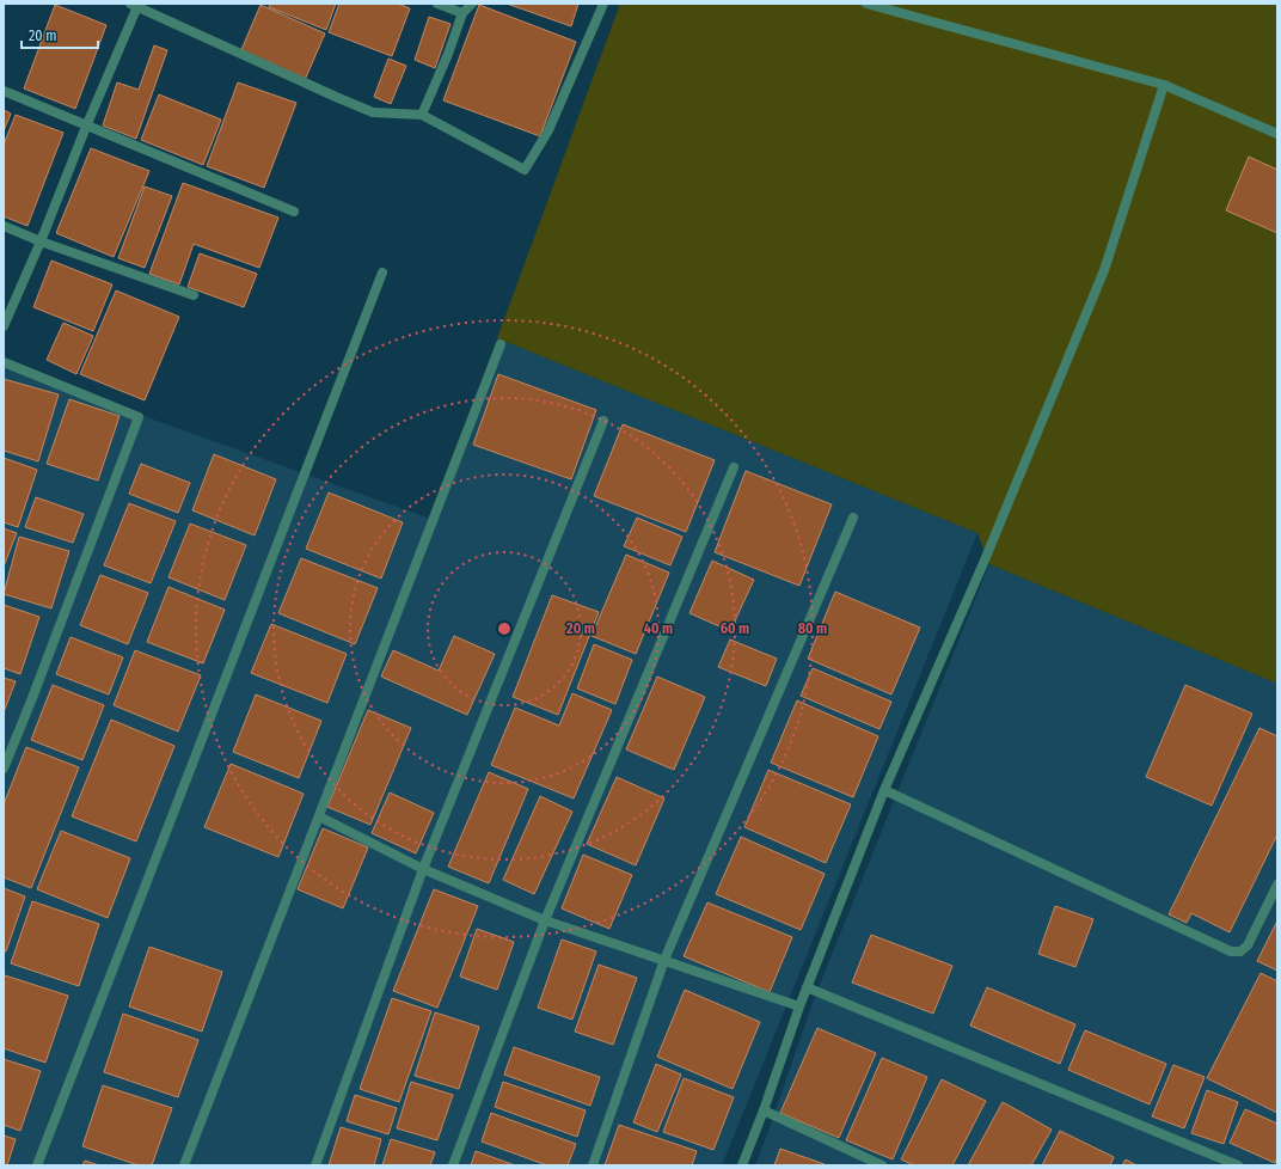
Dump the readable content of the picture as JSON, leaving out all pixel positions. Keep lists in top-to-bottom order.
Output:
{
  "scale_bar": "20 m",
  "rings": [
    "20 m",
    "40 m",
    "60 m",
    "80 m"
  ]
}
